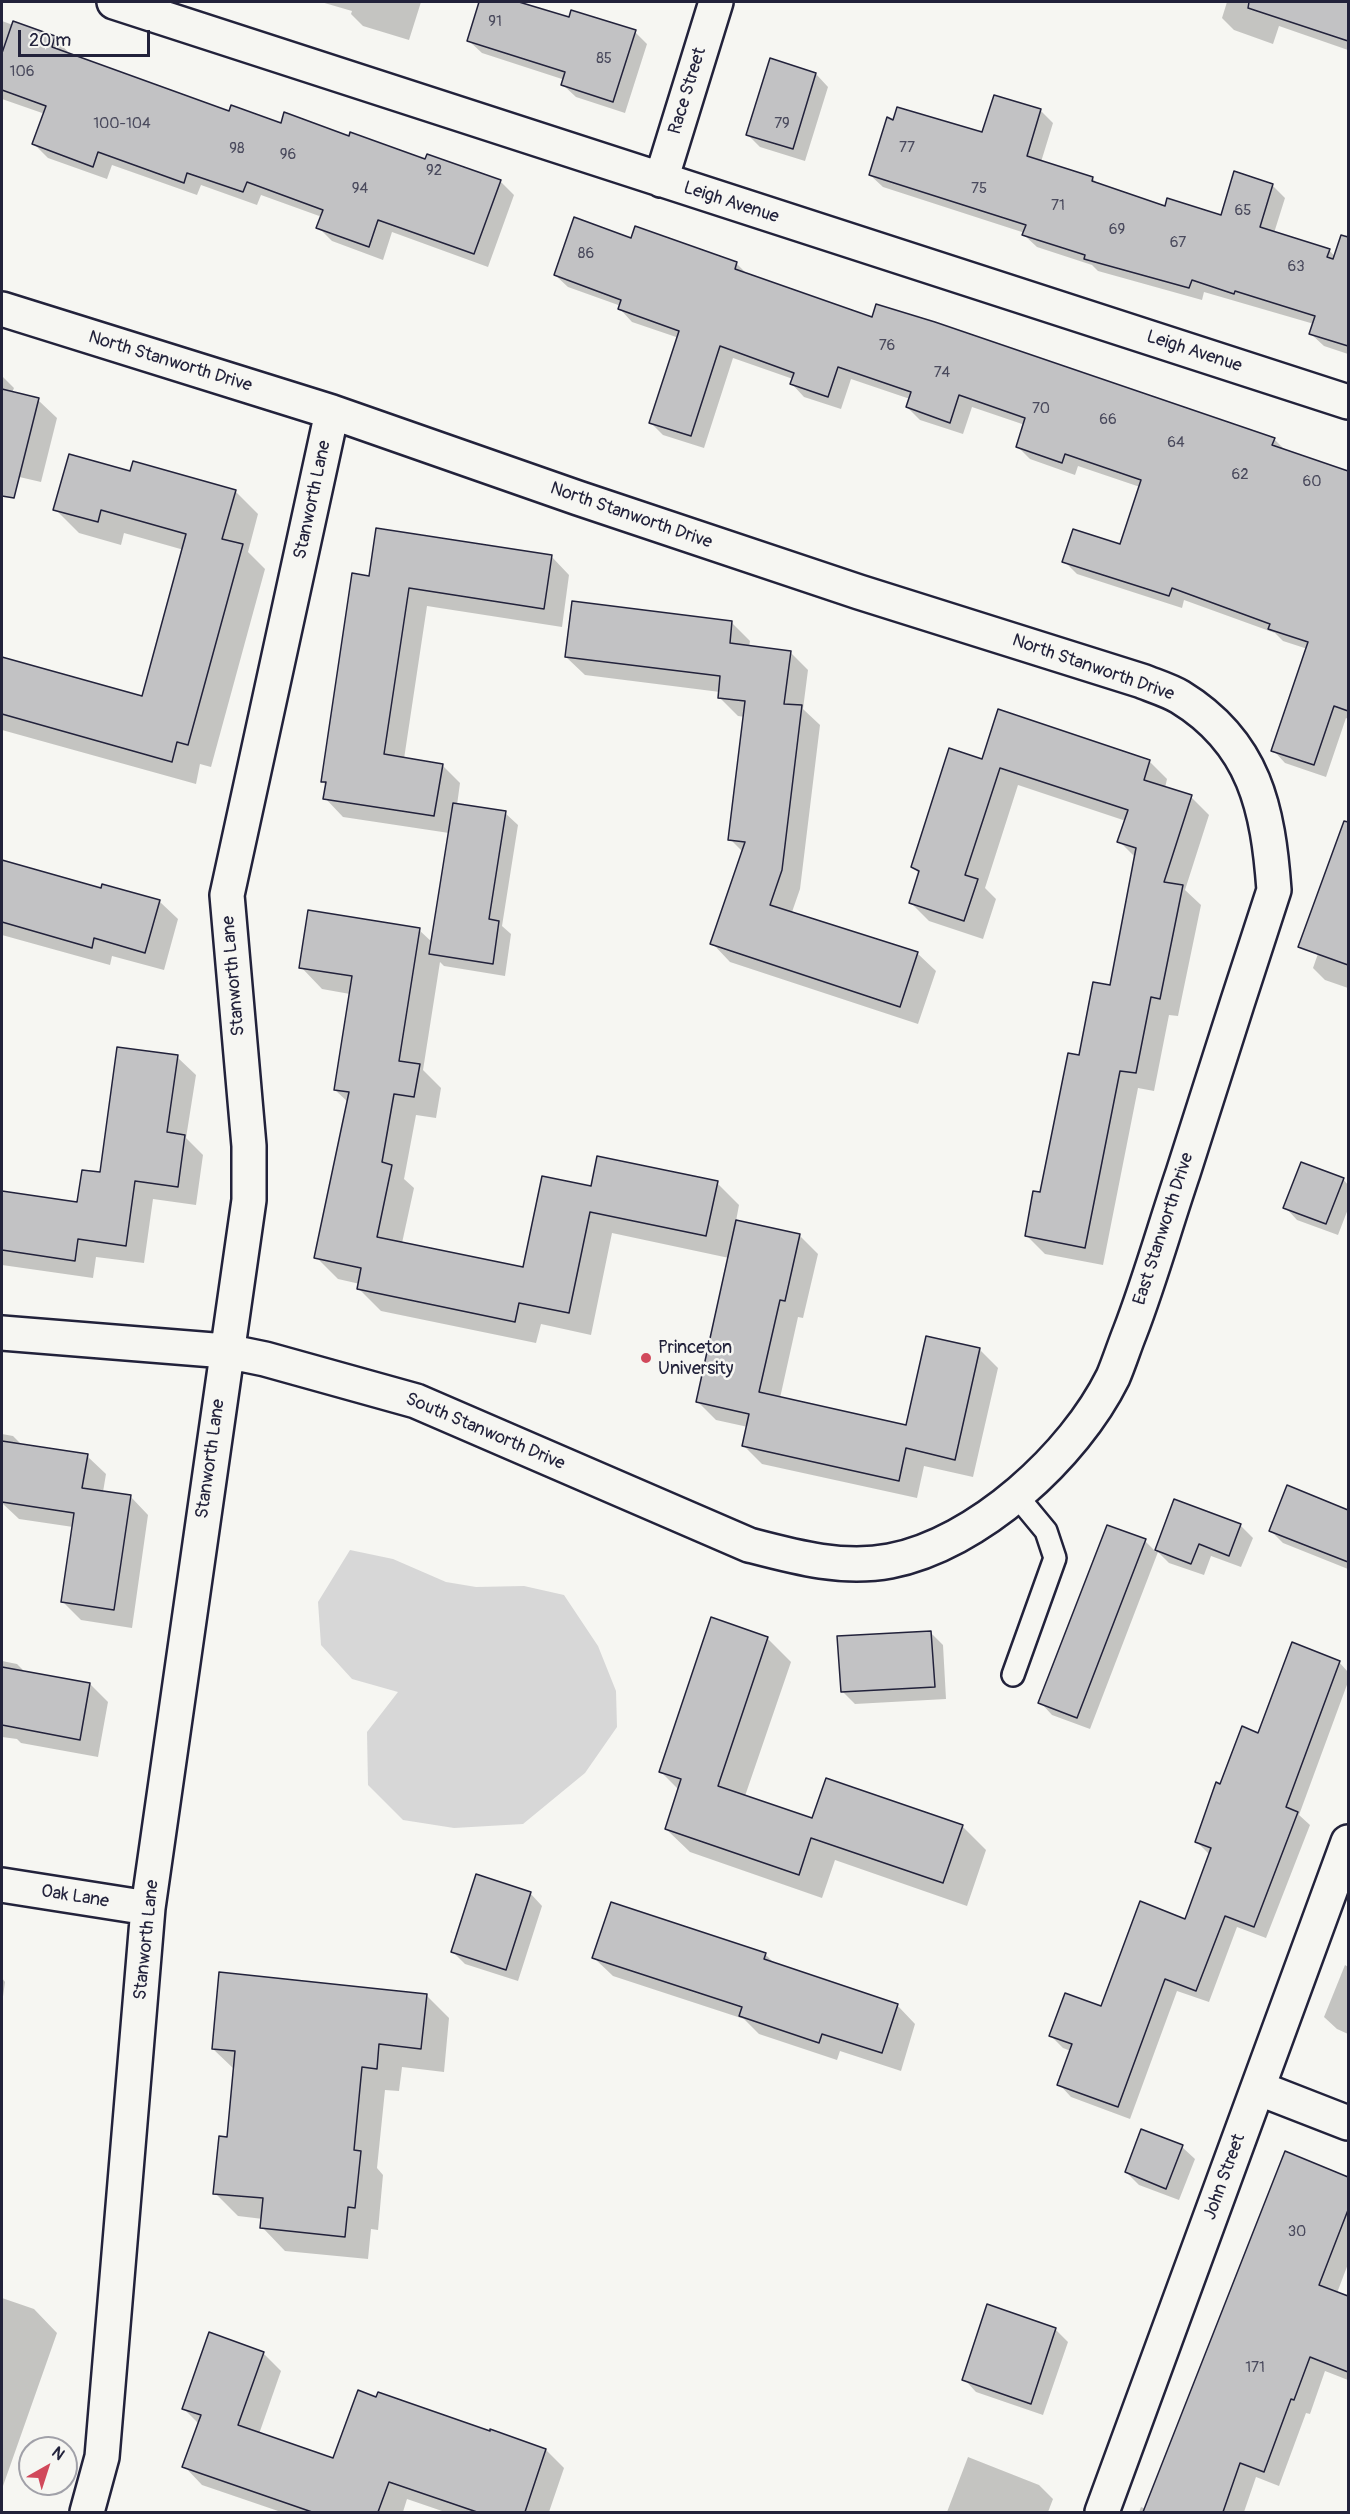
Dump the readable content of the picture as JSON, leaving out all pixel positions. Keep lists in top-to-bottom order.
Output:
{
  "streets": {
    "street": [
      "Race Street",
      "Leigh Avenue",
      "North Stanworth Drive",
      "Stanworth Lane",
      "East Stanworth Drive",
      "South Stanworth Drive",
      "Oak Lane",
      "John Street"
    ]
  },
  "crossings": [
    ["Race Street", "Leigh Avenue"],
    ["North Stanworth Drive", "Stanworth Lane"],
    ["North Stanworth Drive", "East Stanworth Drive"],
    ["Stanworth Lane", "South Stanworth Drive"],
    ["Stanworth Lane", "Oak Lane"],
    ["East Stanworth Drive", "South Stanworth Drive"]
  ],
  "places": ["Princeton University"],
  "house_numbers": [
    "91",
    "85",
    "106",
    "100-104",
    "79",
    "77",
    "98",
    "96",
    "92",
    "94",
    "75",
    "71",
    "65",
    "69",
    "67",
    "86",
    "63",
    "76",
    "74",
    "70",
    "66",
    "64",
    "62",
    "60",
    "30",
    "171"
  ],
  "scale_bar": "20 m",
  "north": "top right"
}
